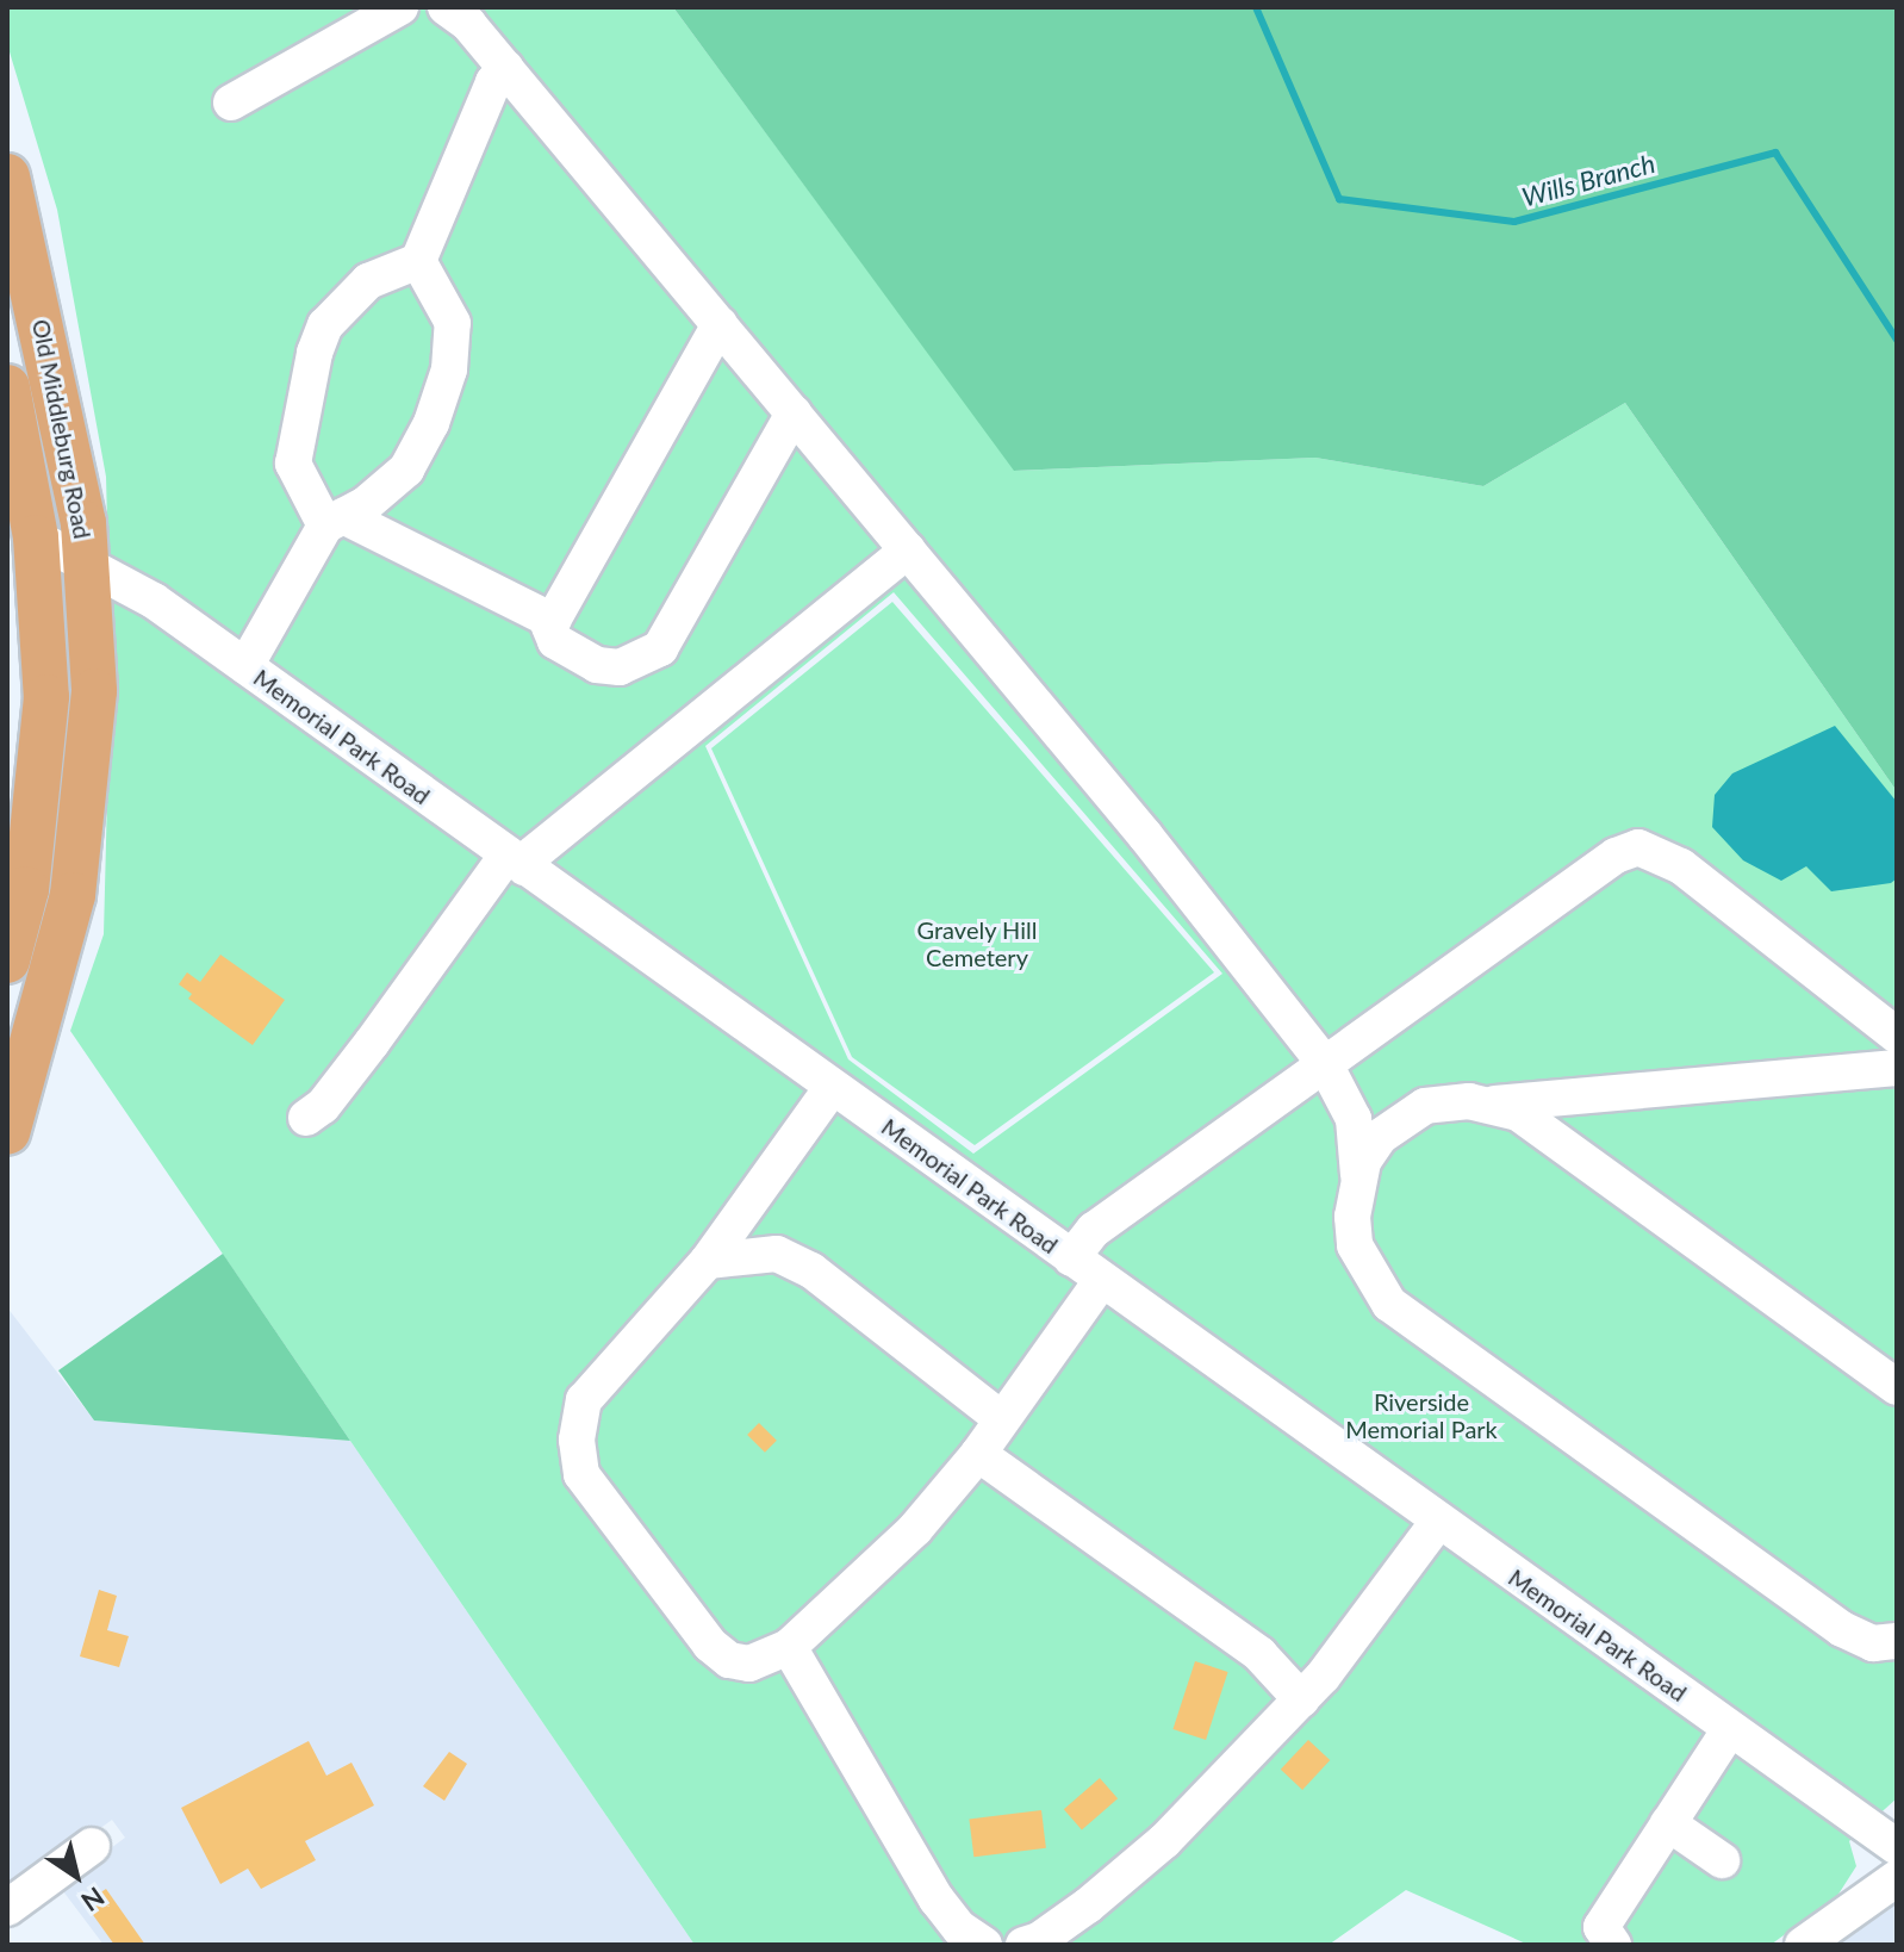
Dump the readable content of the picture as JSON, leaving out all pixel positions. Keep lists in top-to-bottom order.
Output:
{
  "streets": {
    "main road": ["Old Middleburg Road"],
    "street": ["Memorial Park Road"]
  },
  "crossings": [
    ["Old Middleburg Road", "Memorial Park Road"]
  ],
  "water": ["Wills Branch"],
  "parks": ["Gravely Hill Cemetery", "Riverside Memorial Park"],
  "north": "bottom right"
}
